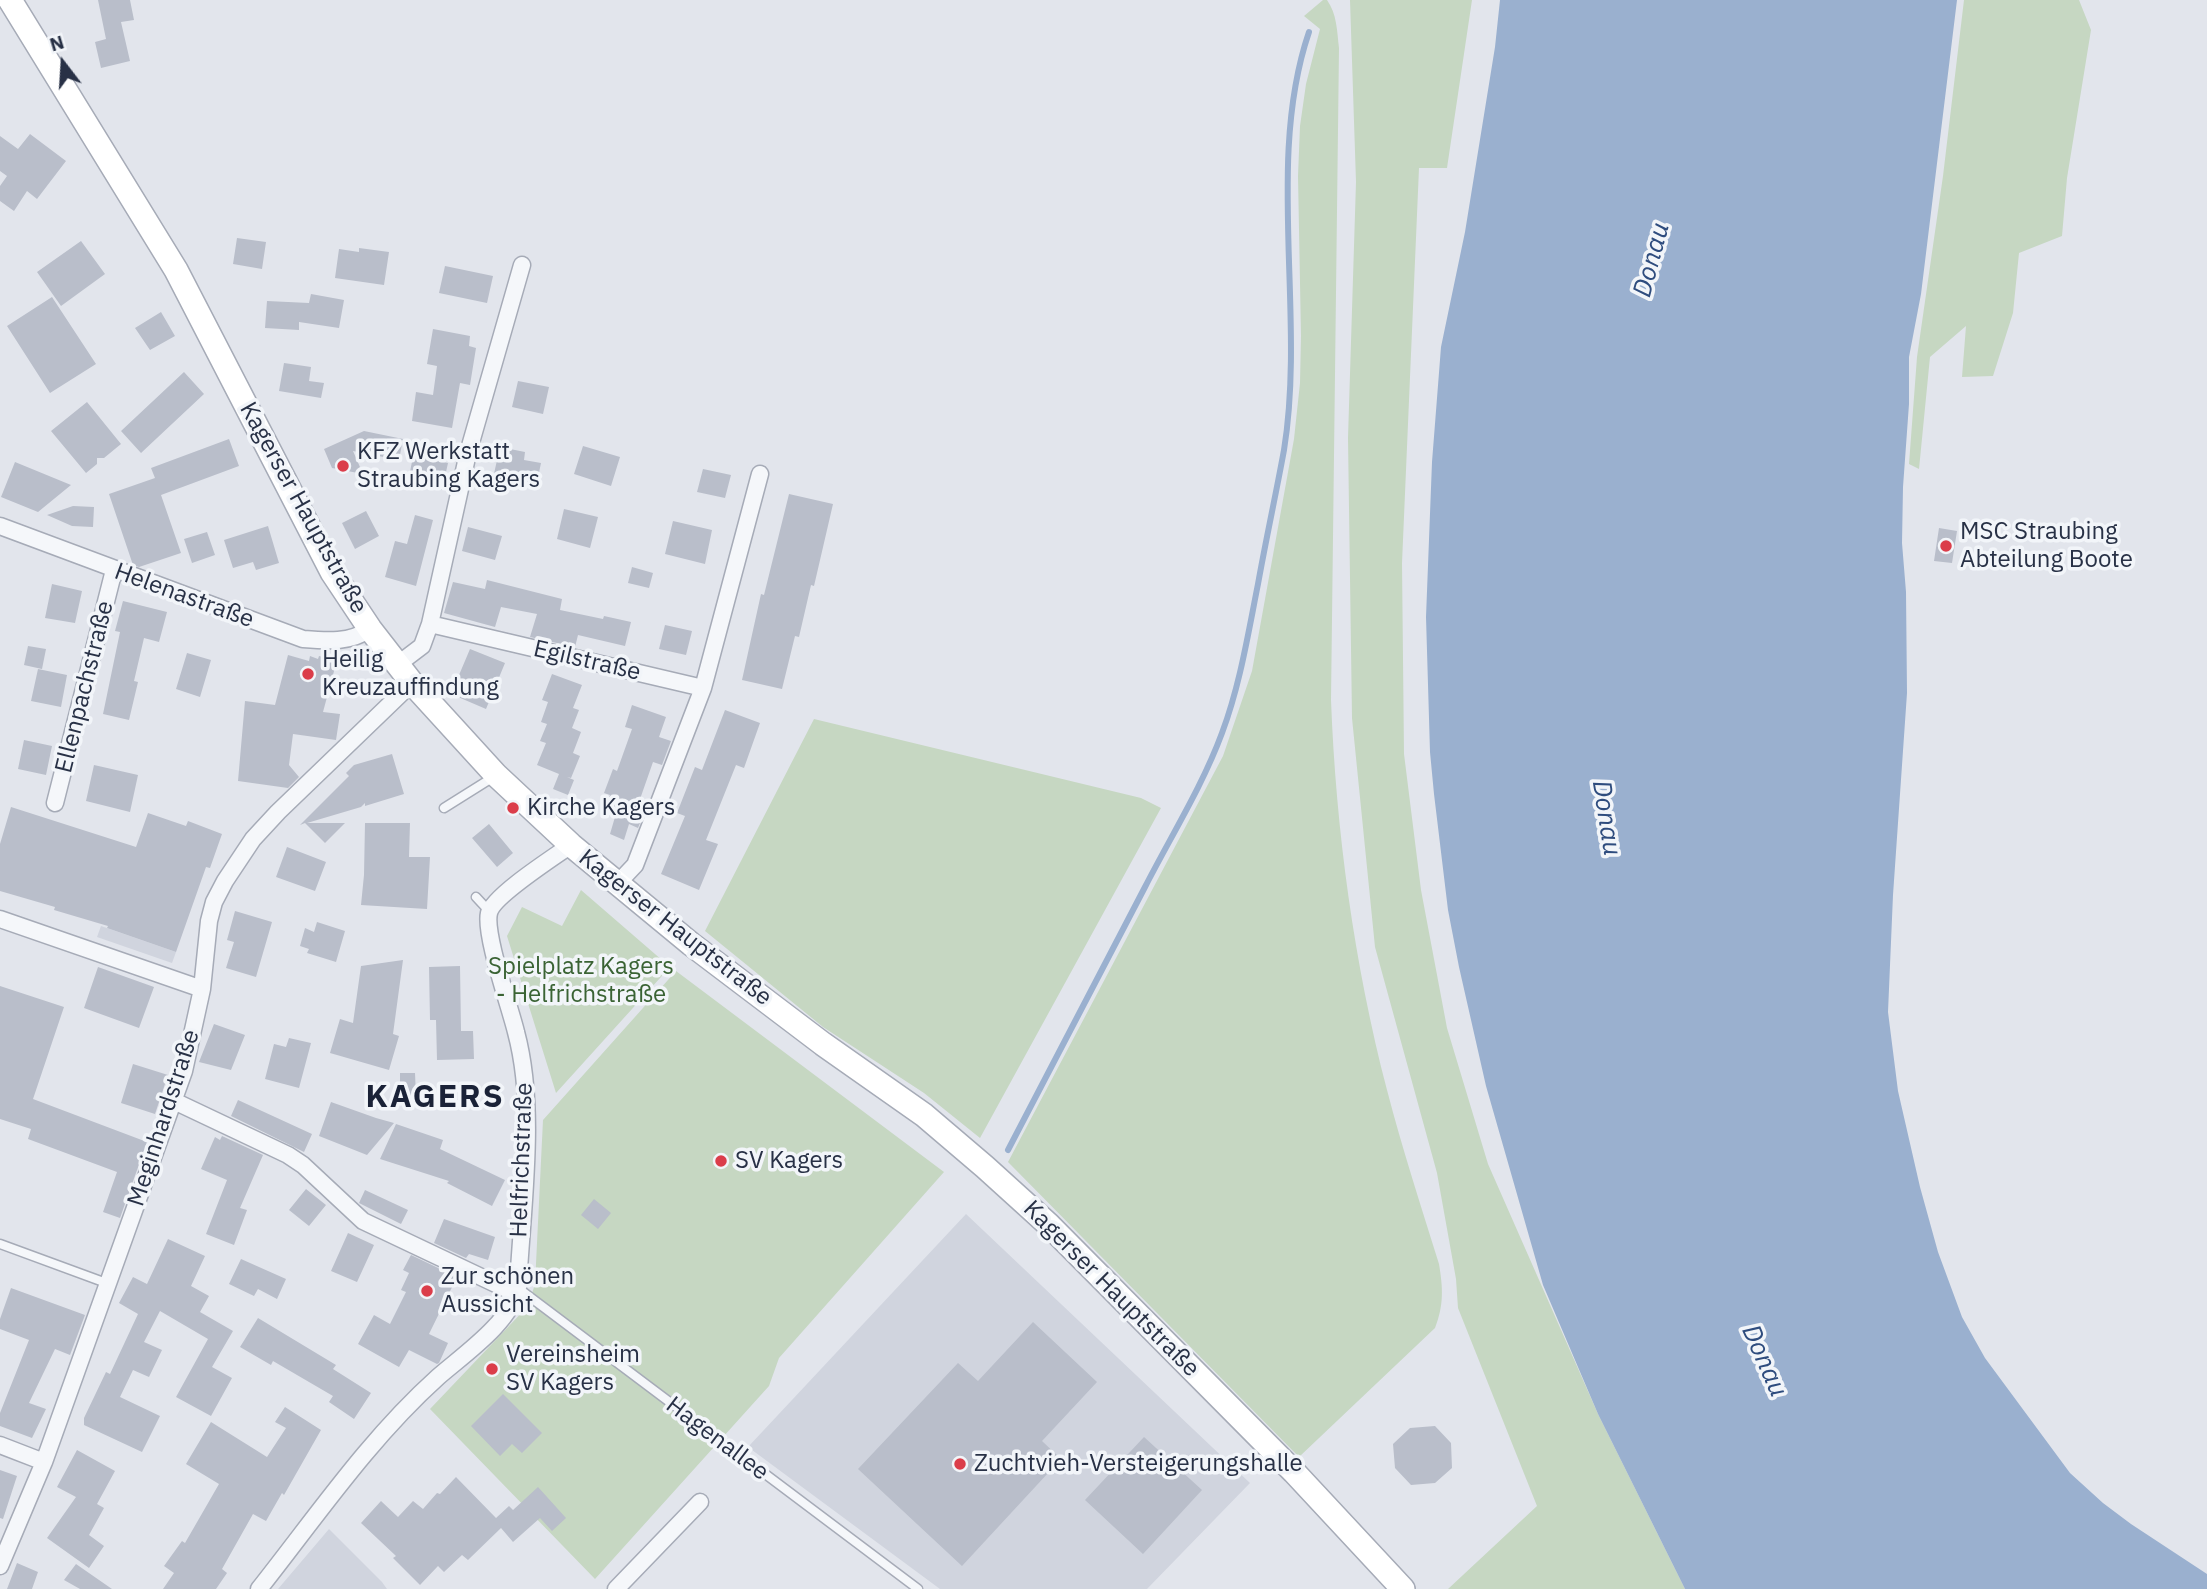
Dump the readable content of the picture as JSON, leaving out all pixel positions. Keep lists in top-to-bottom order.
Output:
{
  "streets": {
    "street": [
      "Kagerser Hauptstraße",
      "Helenastraße",
      "Egilstraße",
      "Ellenpachstraße",
      "Meginhardstraße",
      "Helfrichstraße",
      "Hagenallee"
    ]
  },
  "crossings": [
    ["Kagerser Hauptstraße", "Helenastraße"],
    ["Kagerser Hauptstraße", "Meginhardstraße"],
    ["Helenastraße", "Ellenpachstraße"],
    ["Meginhardstraße", "Hagenallee"],
    ["Helfrichstraße", "Hagenallee"]
  ],
  "districts": ["KAGERS"],
  "water": ["Donau"],
  "parks": ["Spielplatz Kagers - Helfrichstraße"],
  "places": [
    "KFZ Werkstatt Straubing Kagers",
    "MSC Straubing Abteilung Boote",
    "Heilig Kreuzauffindung",
    "Kirche Kagers",
    "SV Kagers",
    "Zur schönen Aussicht",
    "Vereinsheim SV Kagers",
    "Zuchtvieh-Versteigerungshalle"
  ],
  "north": "top"
}
